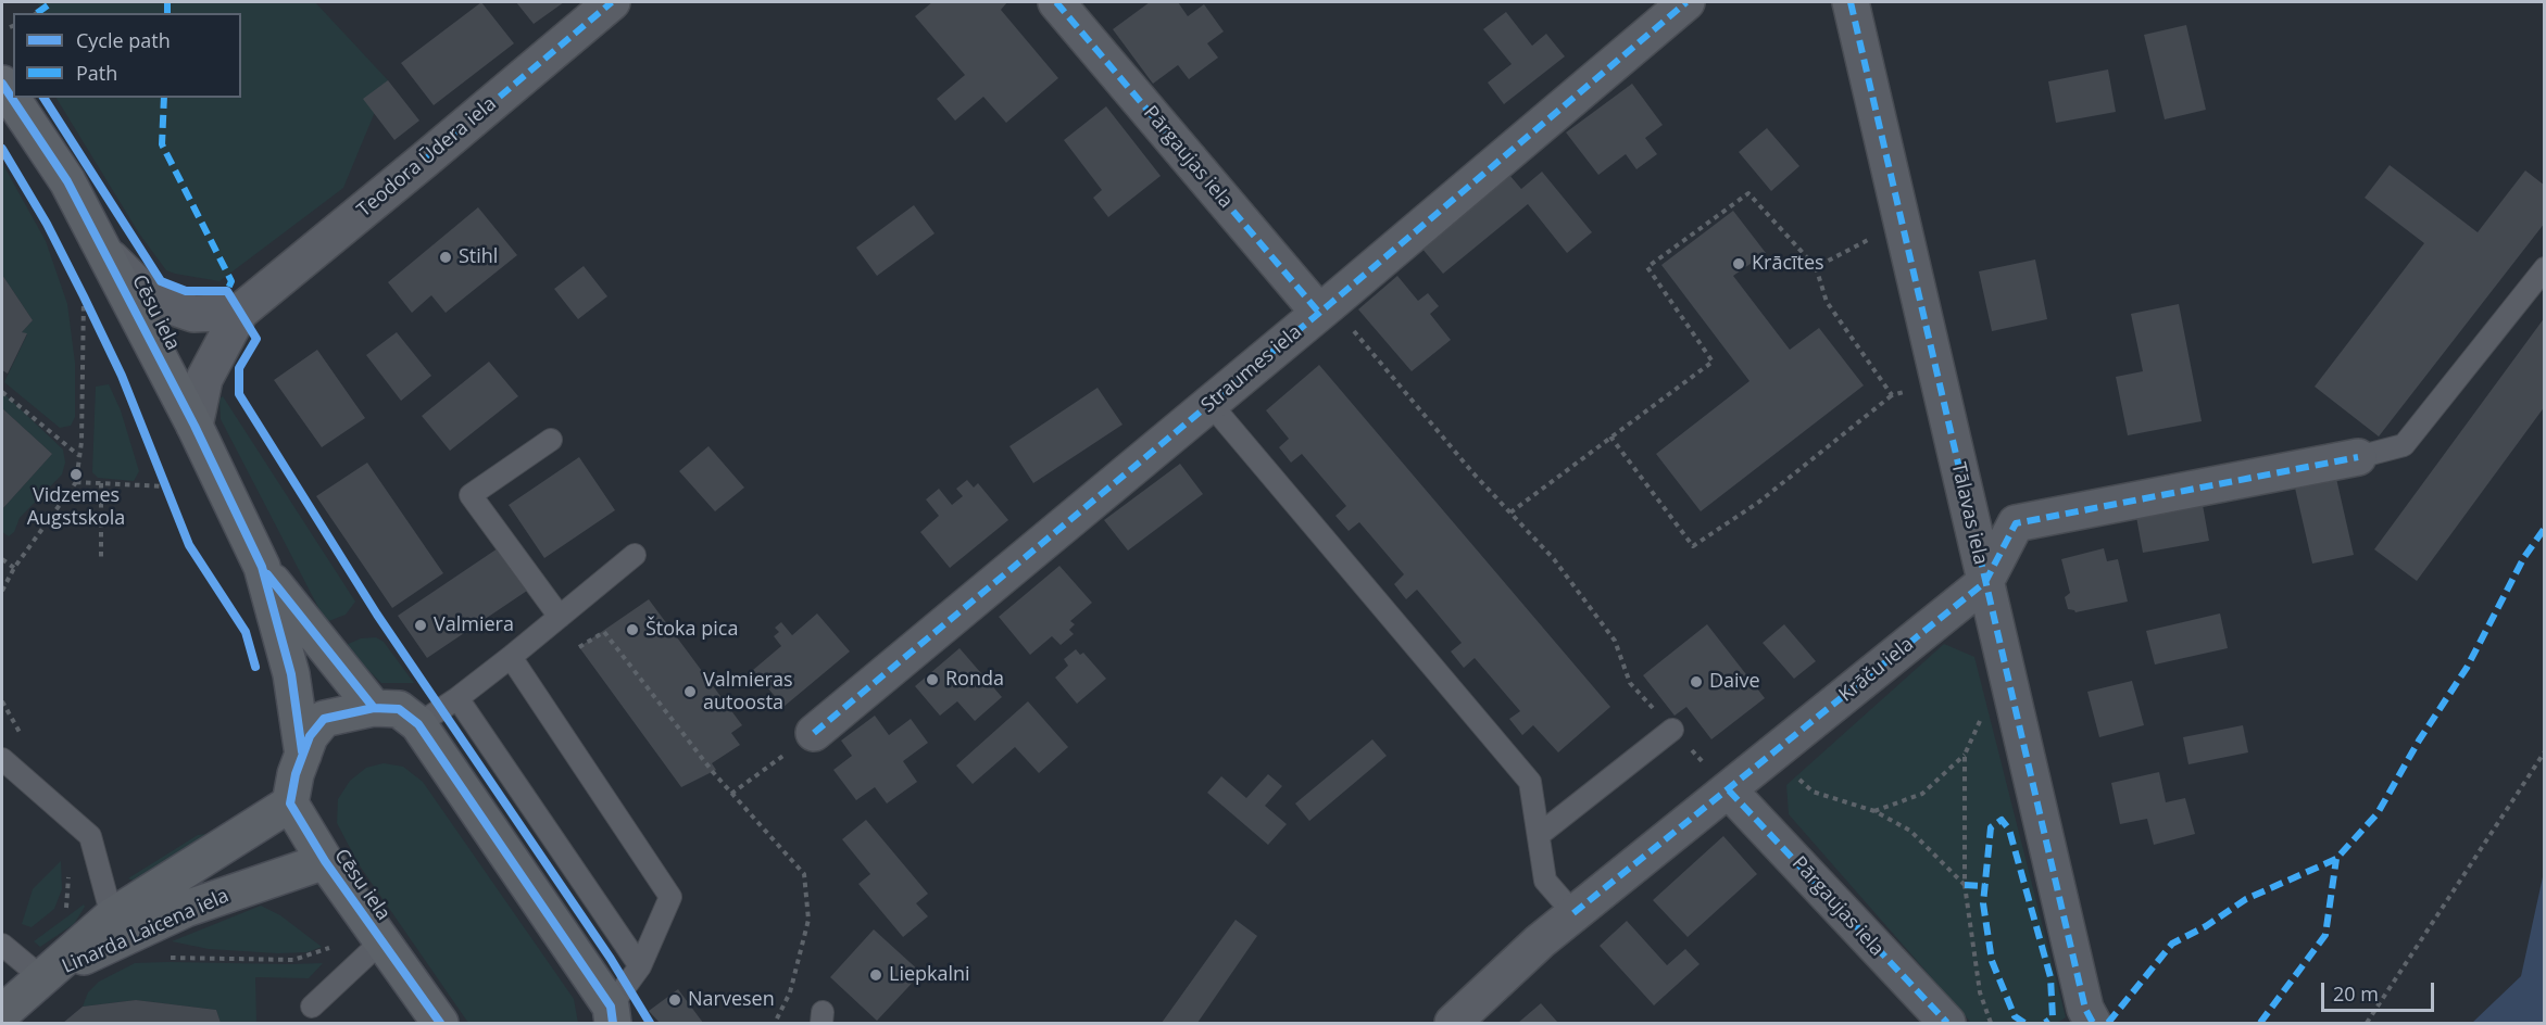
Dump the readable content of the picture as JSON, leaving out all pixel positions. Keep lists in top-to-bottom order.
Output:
{
  "streets": {
    "main road": ["Cēsu iela", "Linarda Laicena iela"],
    "street": [
      "Teodora Ūdera iela",
      "Pārgaujas iela",
      "Straumes iela",
      "Tālavas iela",
      "Krāču iela"
    ]
  },
  "crossings": [
    ["Teodora Ūdera iela", "Cēsu iela"],
    ["Pārgaujas iela", "Straumes iela"],
    ["Pārgaujas iela", "Krāču iela"],
    ["Cēsu iela", "Linarda Laicena iela"],
    ["Tālavas iela", "Krāču iela"]
  ],
  "places": [
    "Stihl",
    "Krācītes",
    "Vidzemes Augstskola",
    "Valmiera",
    "Štoka pica",
    "Ronda",
    "Daive",
    "Valmieras autoosta",
    "Liepkalni",
    "Narvesen"
  ],
  "legend": ["Cycle path", "Path"],
  "scale_bar": "20 m"
}
